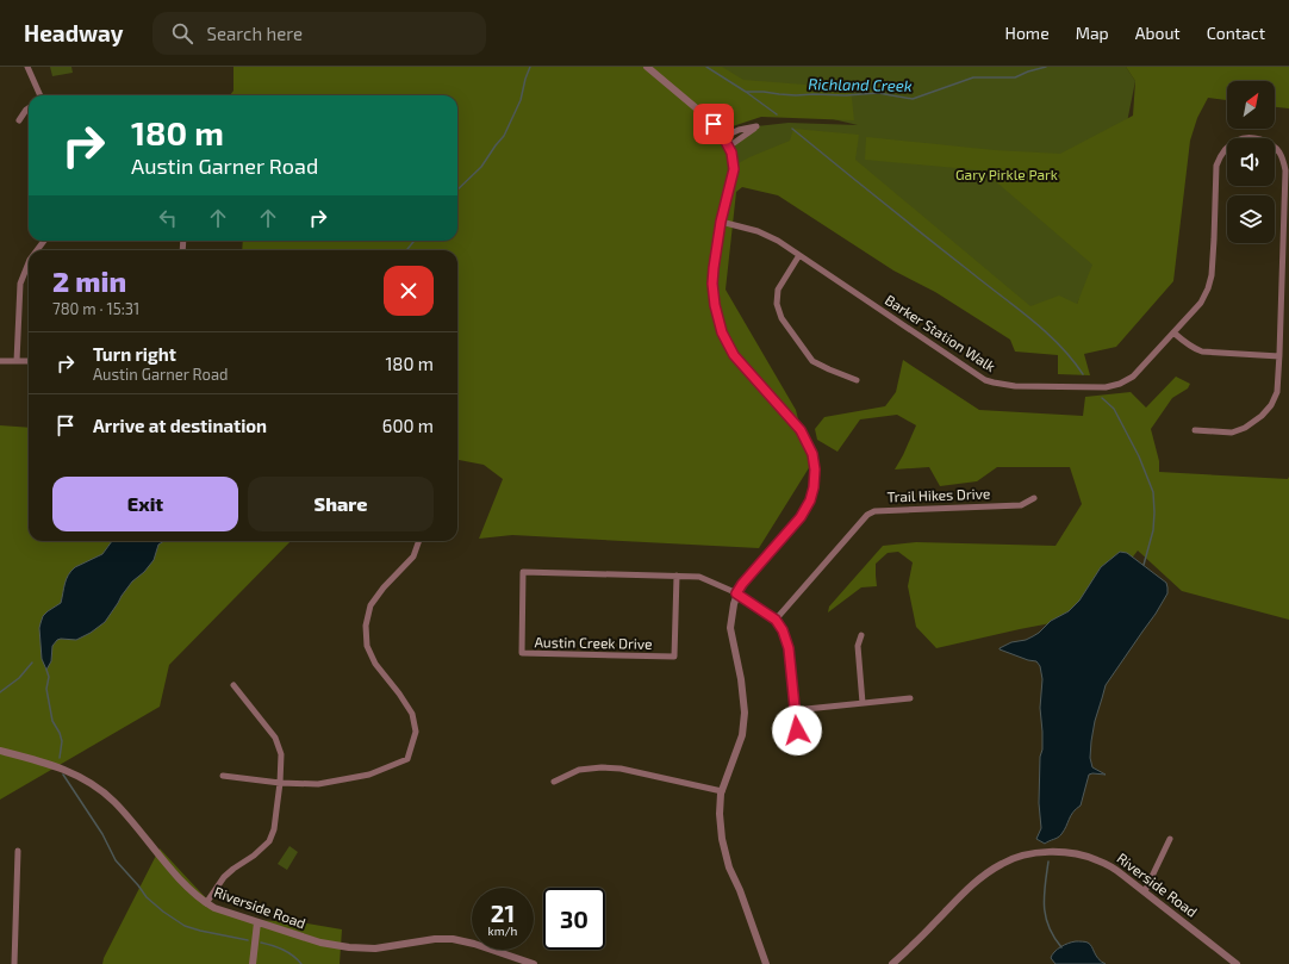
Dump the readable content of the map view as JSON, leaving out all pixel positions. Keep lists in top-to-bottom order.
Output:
{
  "streets": {
    "street": [
      "Barker Station Walk",
      "Trail Hikes Drive",
      "Austin Creek Drive",
      "Riverside Road"
    ]
  },
  "crossings": [
    ["Trail Hikes Drive", "Austin Creek Drive"]
  ],
  "water": ["Richland Creek"],
  "parks": ["Gary Pirkle Park"],
  "north": "top right",
  "page": {
    "header": "Headway",
    "search": "Search here",
    "nav": [
      "Home",
      "Map",
      "About",
      "Contact"
    ],
    "turn": ["180 m", "Austin Garner Road"],
    "heading": ["2 min", "780 m · 15:31"],
    "list": [
      {
        "name": "Turn right",
        "note": "Austin Garner Road",
        "value": "180 m"
      },
      {
        "name": "Arrive at destination",
        "value": "600 m"
      }
    ],
    "buttons": ["Exit", "Share"],
    "speed": "21 km/h",
    "limit": "30"
  }
}
